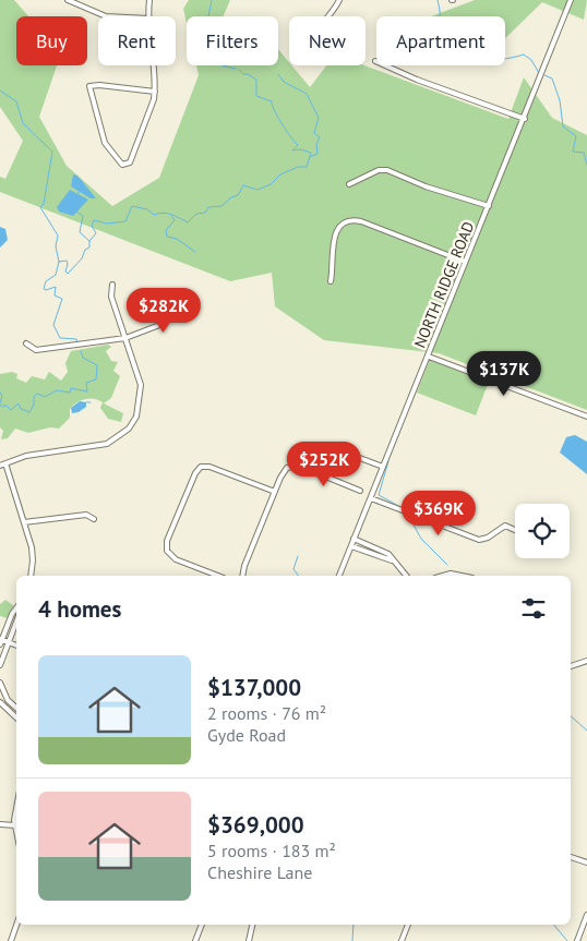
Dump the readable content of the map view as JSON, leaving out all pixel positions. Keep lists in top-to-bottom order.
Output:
{
  "streets": {
    "street": ["NORTH RIDGE ROAD"]
  },
  "page": {
    "chip": [
      "Buy",
      "Rent",
      "Filters",
      "New",
      "Apartment"
    ],
    "price": [
      "$282K",
      "$137K",
      "$252K",
      "$369K"
    ],
    "heading": "4 homes",
    "list": [
      {
        "name": "$137,000",
        "note": "2 rooms · 76 m² · Gyde Road"
      },
      {
        "name": "$369,000",
        "note": "5 rooms · 183 m² · Cheshire Lane"
      }
    ]
  }
}
